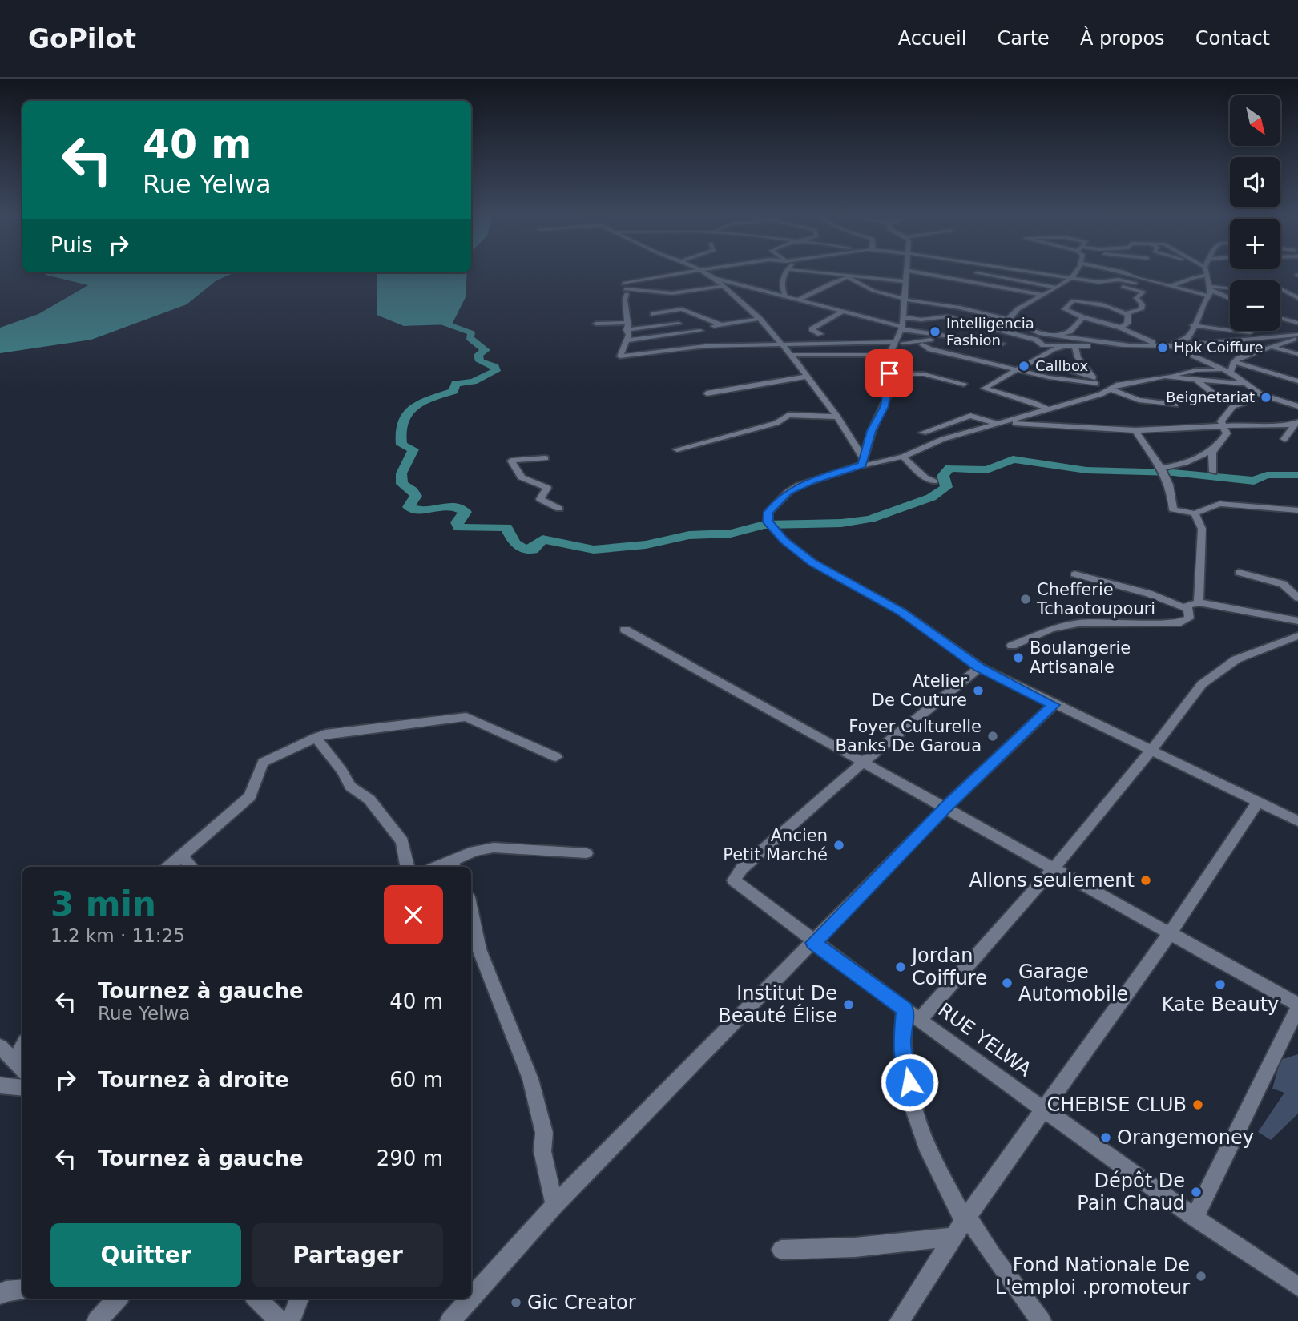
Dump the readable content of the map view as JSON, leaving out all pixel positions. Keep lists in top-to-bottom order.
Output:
{
  "streets": {
    "street": ["RUE YELWA"]
  },
  "places": [
    "Intelligencia Fashion",
    "Hpk Coiffure",
    "Callbox",
    "Beignetariat",
    "Chefferie Tchaotoupouri",
    "Boulangerie Artisanale",
    "Atelier De Couture",
    "Foyer Culturelle Banks De Garoua",
    "Ancien Petit Marché",
    "Allons seulement",
    "Jordan Coiffure",
    "Garage Automobile",
    "Kate Beauty",
    "Institut De Beauté Élise",
    "CHEBISE CLUB",
    "Orangemoney",
    "Dépôt De Pain Chaud",
    "Fond Nationale De L'emploi .promoteur",
    "Gic Creator"
  ],
  "north": "bottom right",
  "page": {
    "header": "GoPilot",
    "nav": [
      "Accueil",
      "Carte",
      "À propos",
      "Contact"
    ],
    "map_buttons": ["+", "−"],
    "turn": ["40 m", "Rue Yelwa"],
    "then": "Puis",
    "heading": ["3 min", "1.2 km · 11:25"],
    "list": [
      {
        "name": "Tournez à gauche",
        "note": "Rue Yelwa",
        "value": "40 m"
      },
      {
        "name": "Tournez à droite",
        "value": "60 m"
      },
      {
        "name": "Tournez à gauche",
        "value": "290 m"
      }
    ],
    "buttons": ["Quitter", "Partager"]
  }
}
